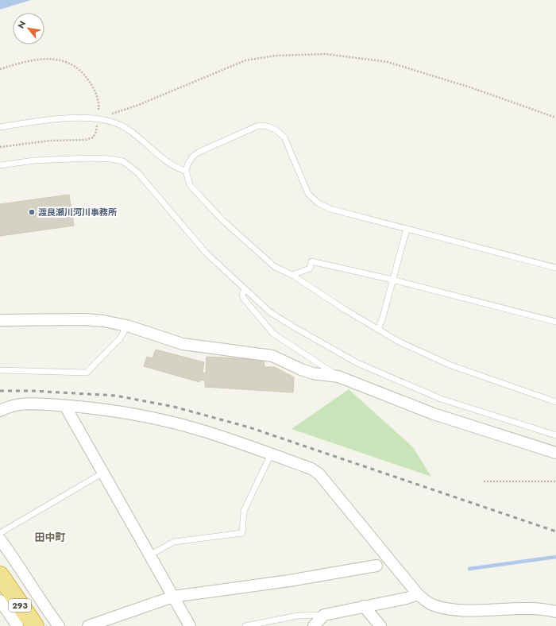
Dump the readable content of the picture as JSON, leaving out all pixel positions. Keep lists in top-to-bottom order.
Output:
{
  "streets": {
    "highway": ["293"]
  },
  "districts": ["田中町"],
  "places": ["渡良瀬川河川事務所"],
  "north": "top left"
}
